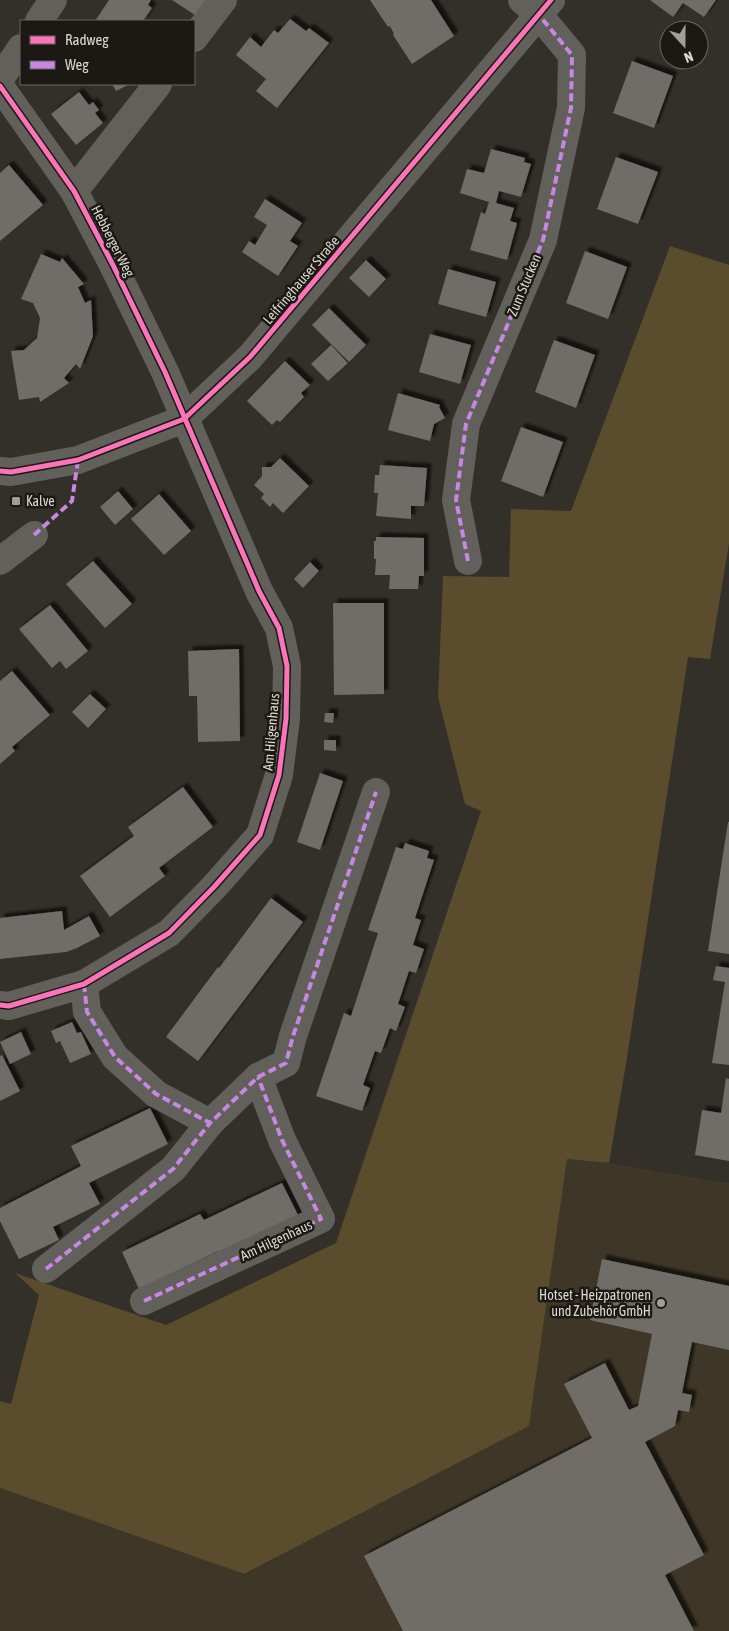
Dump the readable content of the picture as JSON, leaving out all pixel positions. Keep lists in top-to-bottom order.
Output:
{
  "streets": {
    "street": [
      "Hebberger Weg",
      "Leifringhauser Straße",
      "Zum Stucken",
      "Am Hilgenhaus"
    ]
  },
  "crossings": [
    ["Hebberger Weg", "Leifringhauser Straße"],
    ["Hebberger Weg", "Am Hilgenhaus"],
    ["Leifringhauser Straße", "Zum Stucken"],
    ["Leifringhauser Straße", "Am Hilgenhaus"]
  ],
  "places": {
    "transit": ["Kalve"],
    "other": ["Hotset - Heizpatronen und Zubehör GmbH"]
  },
  "legend": ["Radweg", "Weg"],
  "north": "bottom"
}
